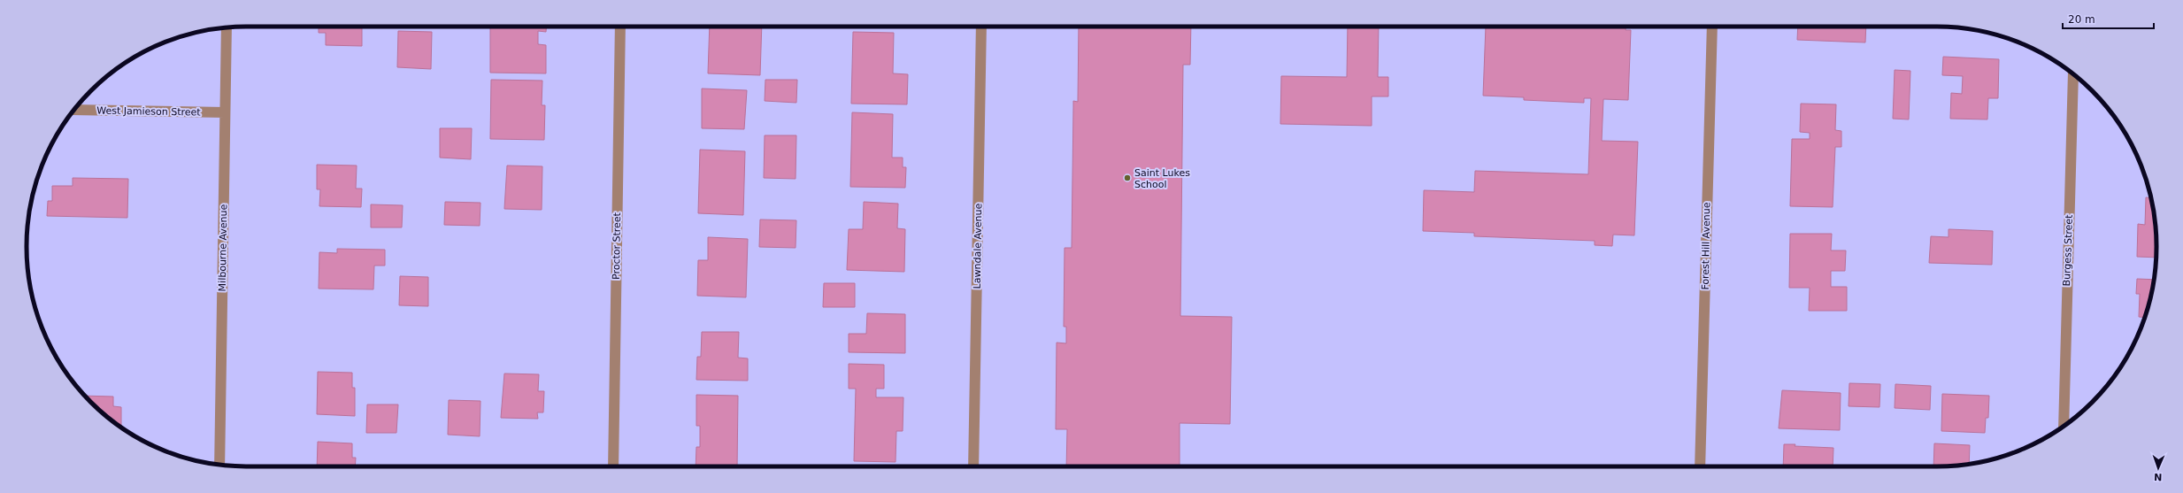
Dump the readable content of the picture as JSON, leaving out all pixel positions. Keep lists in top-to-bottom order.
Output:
{
  "streets": {
    "street": [
      "West Jamieson Street",
      "Proctor Street",
      "Lawndale Avenue",
      "Forest Hill Avenue",
      "Milbourne Avenue",
      "Burgess Street"
    ]
  },
  "crossings": [
    ["West Jamieson Street", "Milbourne Avenue"]
  ],
  "places": ["Saint Lukes School"],
  "scale_bar": "20 m",
  "north": "bottom"
}
